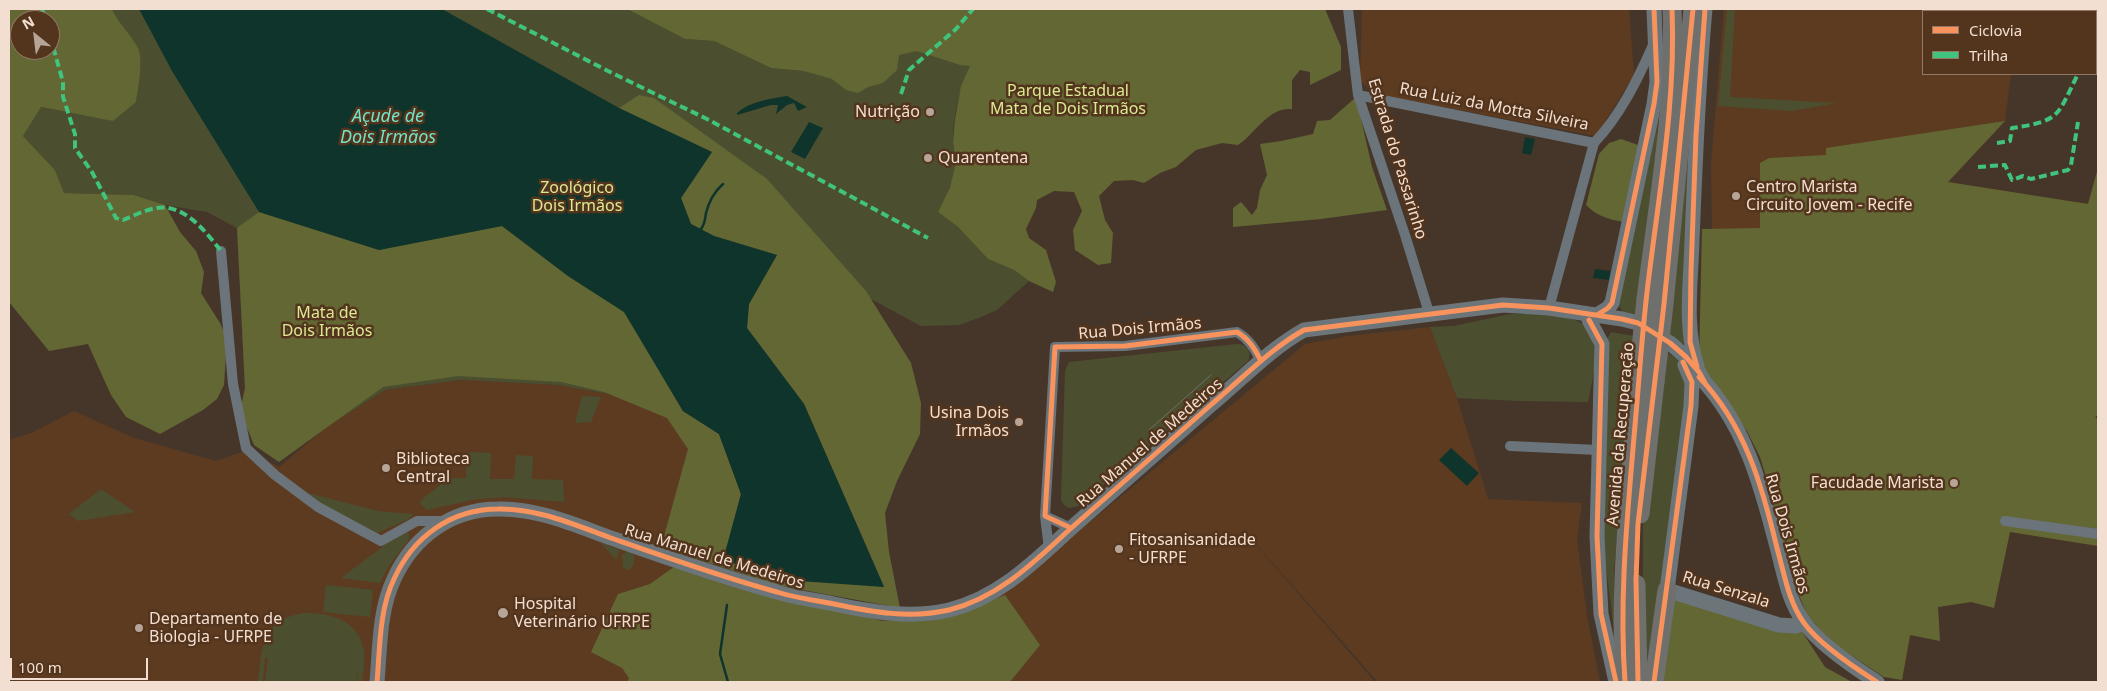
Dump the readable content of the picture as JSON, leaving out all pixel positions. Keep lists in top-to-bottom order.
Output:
{
  "streets": {
    "highway": ["Avenida da Recuperação"],
    "main road": ["Rua Dois Irmãos", "Rua Manuel de Medeiros", "Rua Senzala"],
    "street": ["Rua Luiz da Motta Silveira", "Estrada do Passarinho"]
  },
  "crossings": [
    ["Rua Luiz da Motta Silveira", "Estrada do Passarinho"],
    ["Estrada do Passarinho", "Rua Dois Irmãos"],
    ["Rua Dois Irmãos", "Avenida da Recuperação"],
    ["Rua Dois Irmãos", "Rua Manuel de Medeiros"],
    ["Rua Dois Irmãos", "Rua Senzala"]
  ],
  "water": ["Açude de Dois Irmãos"],
  "parks": ["Parque Estadual Mata de Dois Irmãos", "Zoológico Dois Irmãos", "Mata de Dois Irmãos"],
  "places": [
    "Nutrição",
    "Quarentena",
    "Centro Marista Circuito Jovem - Recife",
    "Usina Dois Irmãos",
    "Biblioteca Central",
    "Facudade Marista",
    "Fitosanisanidade - UFRPE",
    "Hospital Veterinário UFRPE",
    "Departamento de Biologia - UFRPE"
  ],
  "legend": ["Ciclovia", "Trilha"],
  "scale_bar": "100 m",
  "north": "top left"
}
